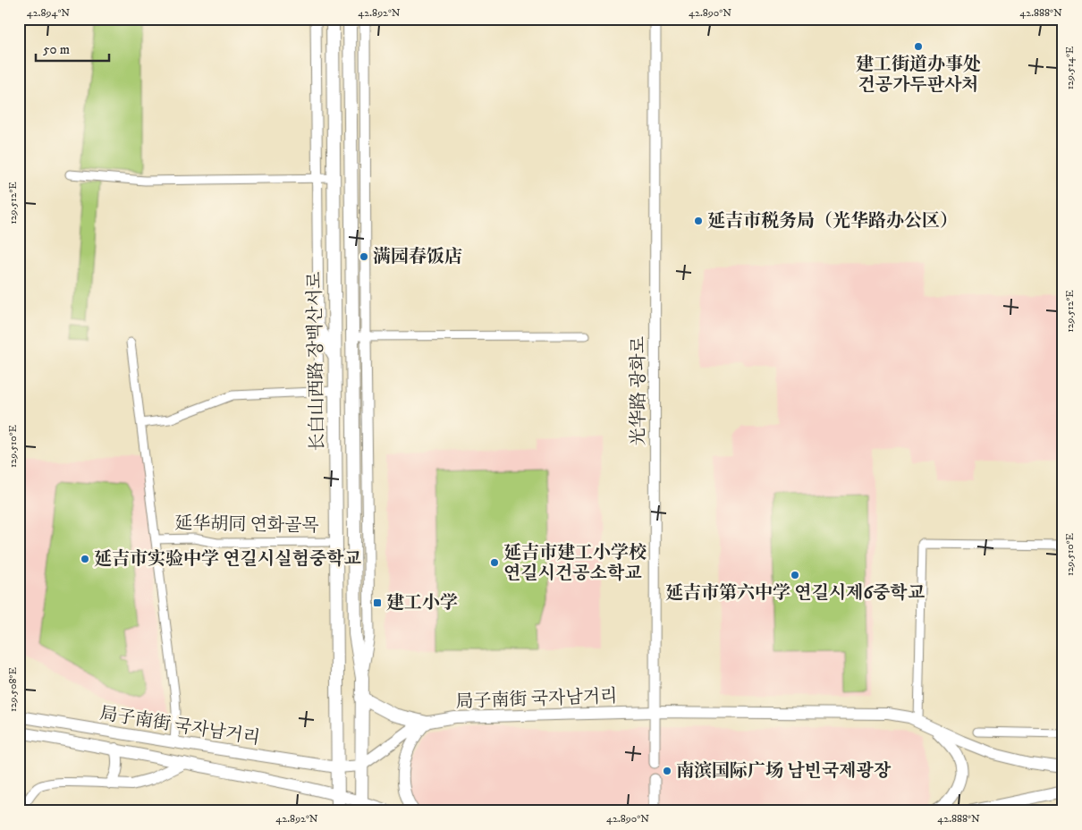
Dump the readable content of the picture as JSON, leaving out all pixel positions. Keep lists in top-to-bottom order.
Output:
{
  "streets": {
    "main road": ["长白山西路 장백산서로", "局子南街 국자남거리"],
    "street": ["光华路 광화로", "延华胡同 연화골목"]
  },
  "crossings": [
    ["长白山西路 장백산서로", "延华胡同 연화골목"],
    ["长白山西路 장백산서로", "局子南街 국자남거리"],
    ["光华路 광화로", "局子南街 국자남거리"]
  ],
  "places": {
    "other": [
      "建工街道办事处 건공가두판사처",
      "延吉市税务局（光华路办公区）",
      "满园春饭店",
      "延吉市实验中学 연길시실험중학교",
      "延吉市建工小学校 연길시건공소학교",
      "延吉市第六中学 연길시제6중학교",
      "南滨国际广场 남빈국제광장"
    ],
    "transit": ["建工小学"]
  },
  "scale_bar": "50 m",
  "coordinates": [
    "42.894°N",
    "42.892°N",
    "42.890°N",
    "42.888°N",
    "129.514°E",
    "129.512°E",
    "129.510°E",
    "129.508°E"
  ]
}
